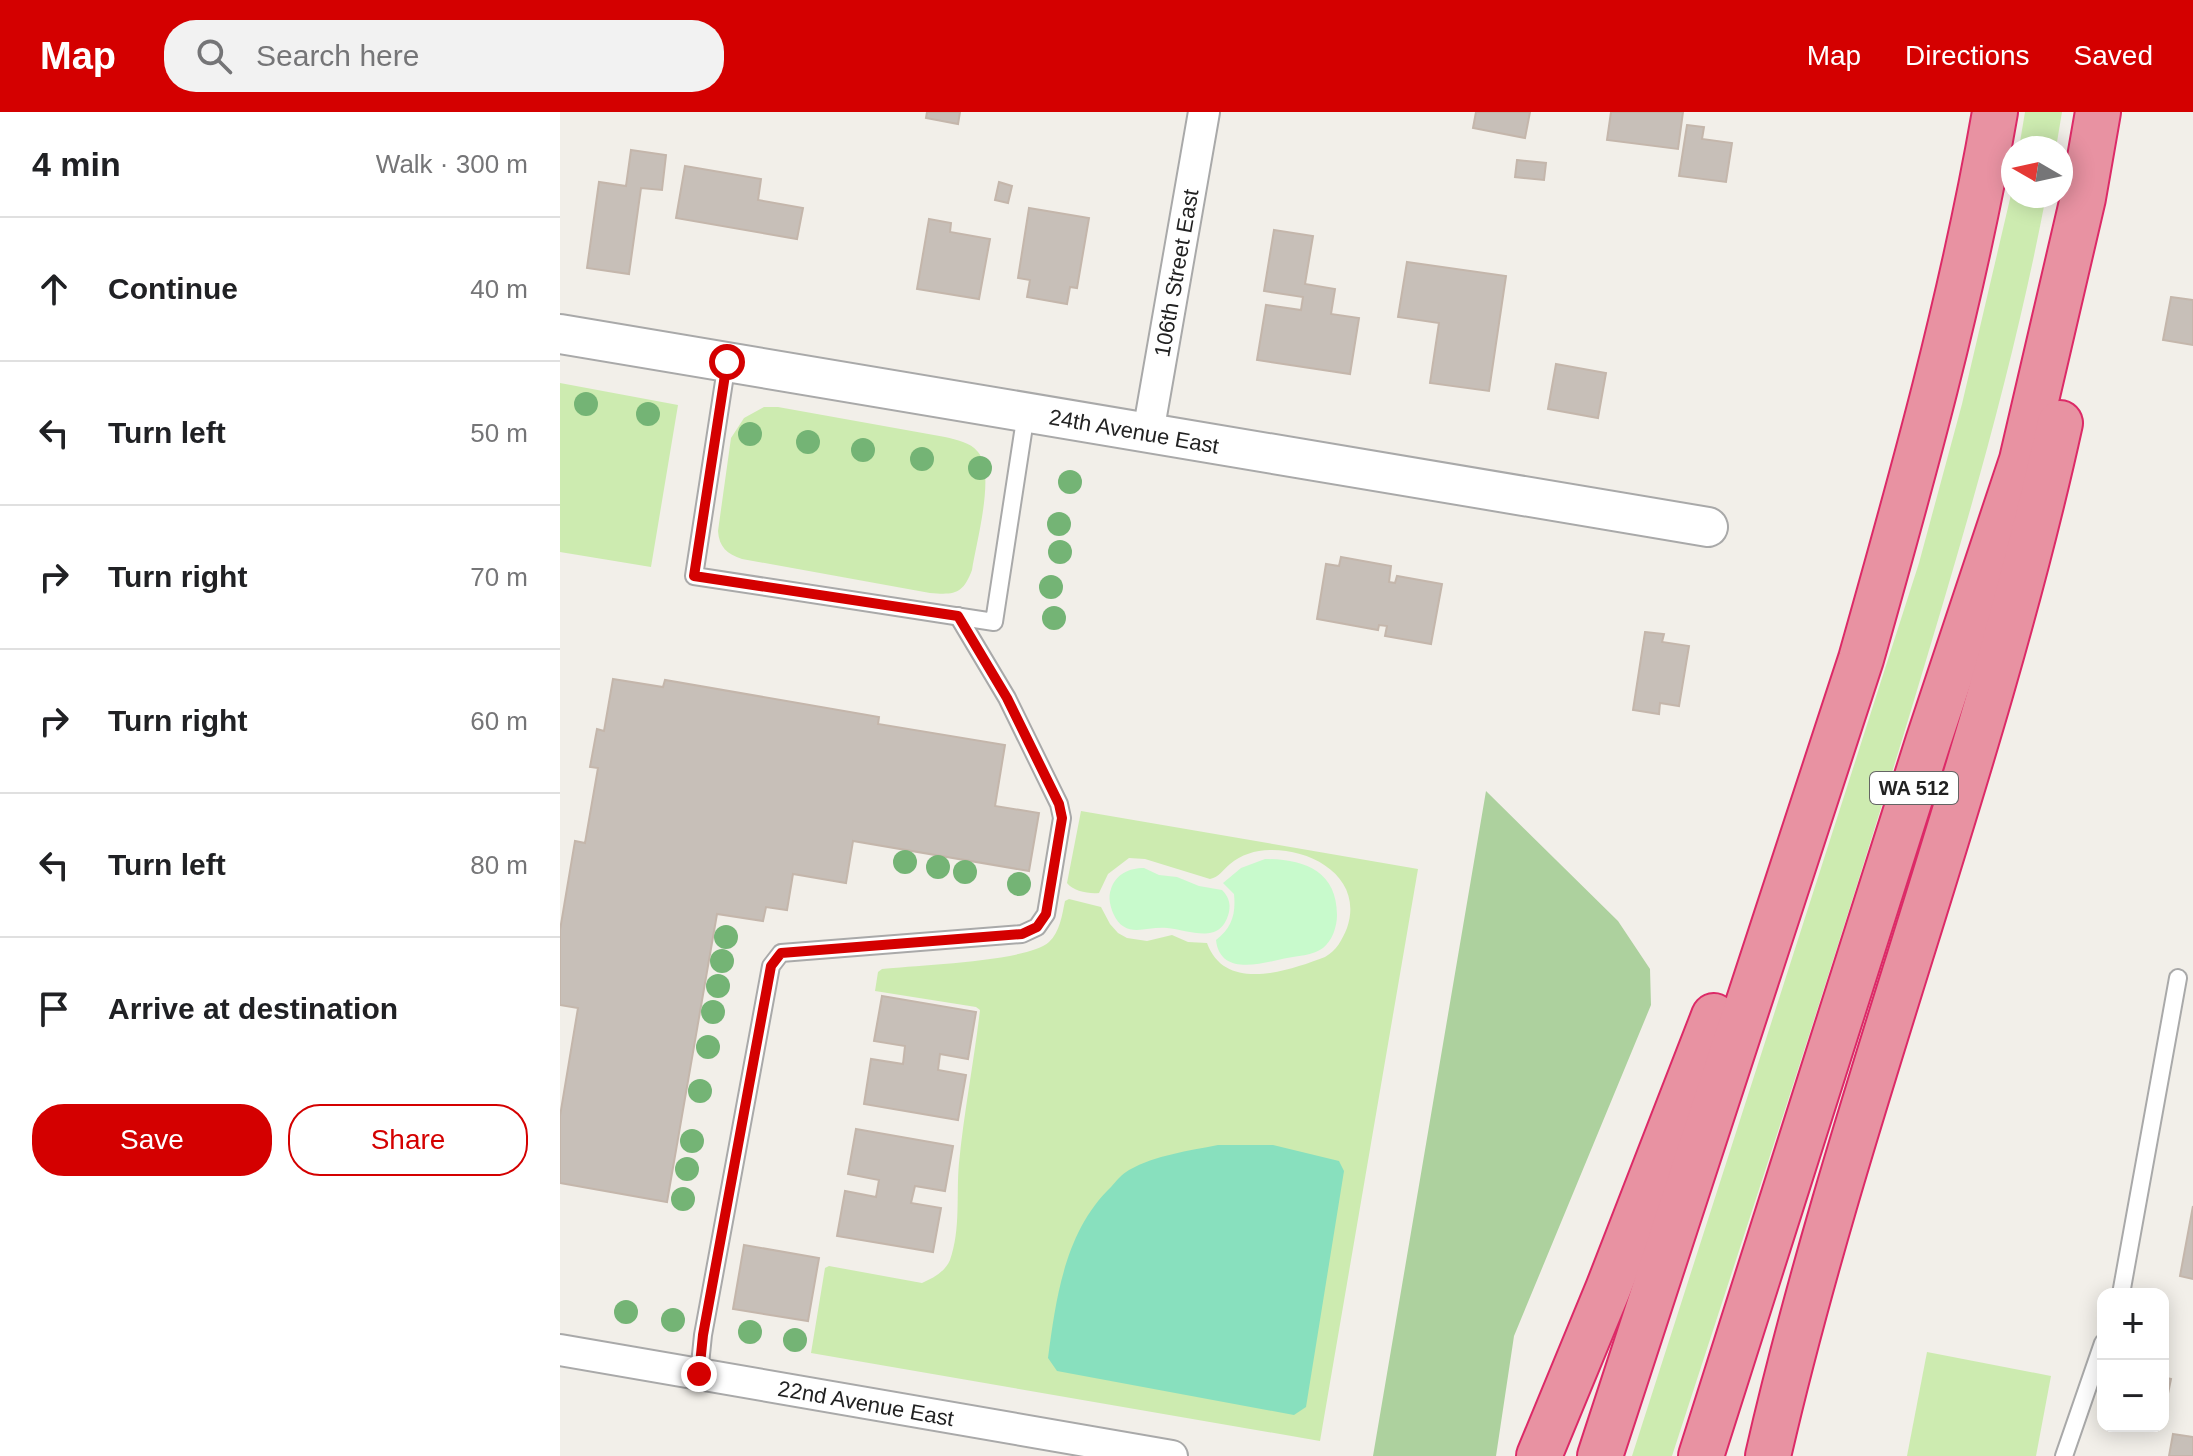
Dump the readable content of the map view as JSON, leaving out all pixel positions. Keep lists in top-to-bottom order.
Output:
{
  "streets": {
    "highway": ["WA 512"],
    "street": ["106th Street East", "24th Avenue East", "22nd Avenue East"]
  },
  "crossings": [
    ["106th Street East", "24th Avenue East"]
  ],
  "north": "left",
  "page": {
    "header": "Map",
    "search": "Search here",
    "nav": ["Map", "Directions", "Saved"],
    "heading": ["4 min", "Walk · 300 m"],
    "list": [
      ["Continue", "40 m"],
      ["Turn left", "50 m"],
      ["Turn right", "70 m"],
      ["Turn right", "60 m"],
      ["Turn left", "80 m"],
      "Arrive at destination"
    ],
    "buttons": ["Save", "Share"],
    "map_buttons": ["+", "−"]
  }
}
